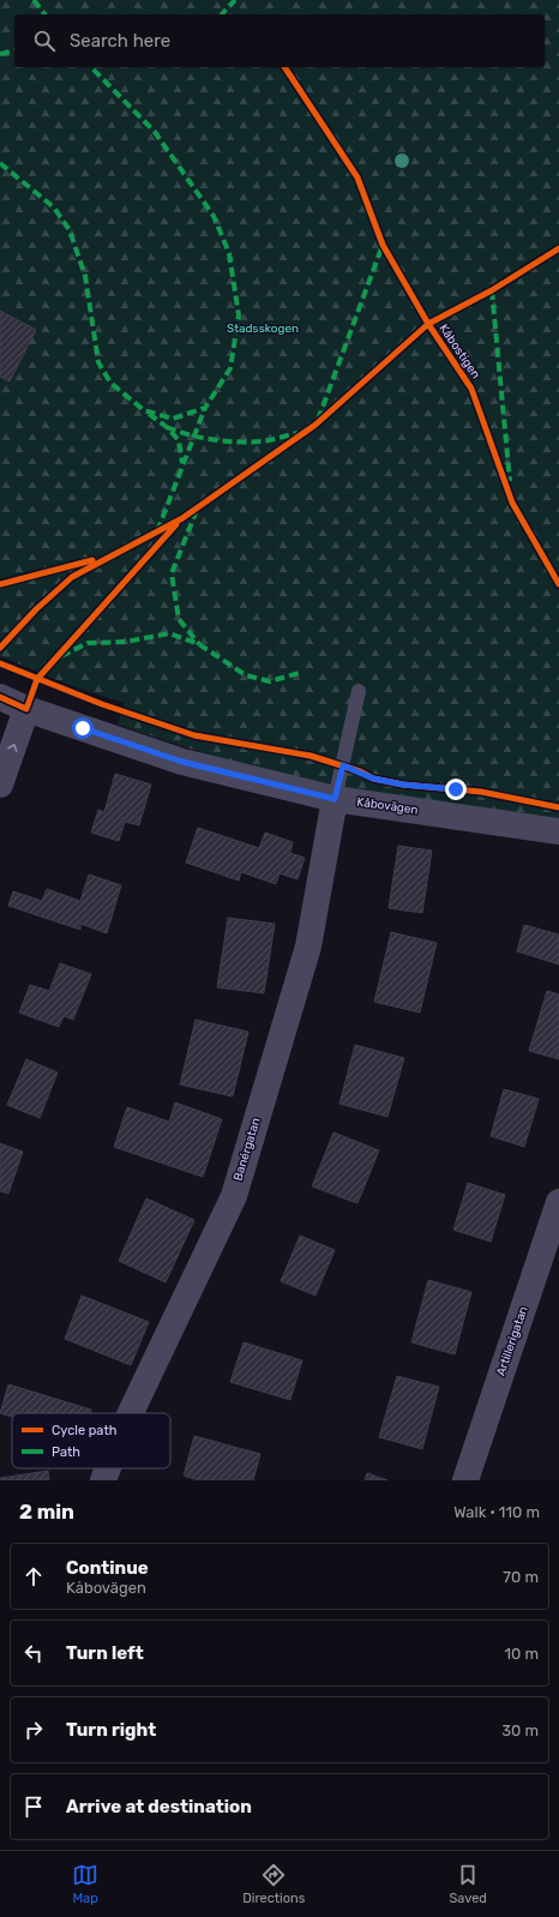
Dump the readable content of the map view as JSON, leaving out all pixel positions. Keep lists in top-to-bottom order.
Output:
{
  "streets": {
    "street": ["Kåbovägen", "Banérgatan", "Artillerigatan"],
    "cycle path": ["Kåbostigen"]
  },
  "crossings": [
    ["Kåbovägen", "Banérgatan"]
  ],
  "parks": ["Stadsskogen"],
  "legend": ["Cycle path", "Path"],
  "page": {
    "search": "Search here",
    "heading": ["2 min", "Walk · 110 m"],
    "list": [
      ["Continue", "Kåbovägen", "70 m"],
      ["Turn left", "10 m"],
      ["Turn right", "30 m"],
      "Arrive at destination"
    ],
    "nav": ["Map", "Directions", "Saved"]
  }
}
